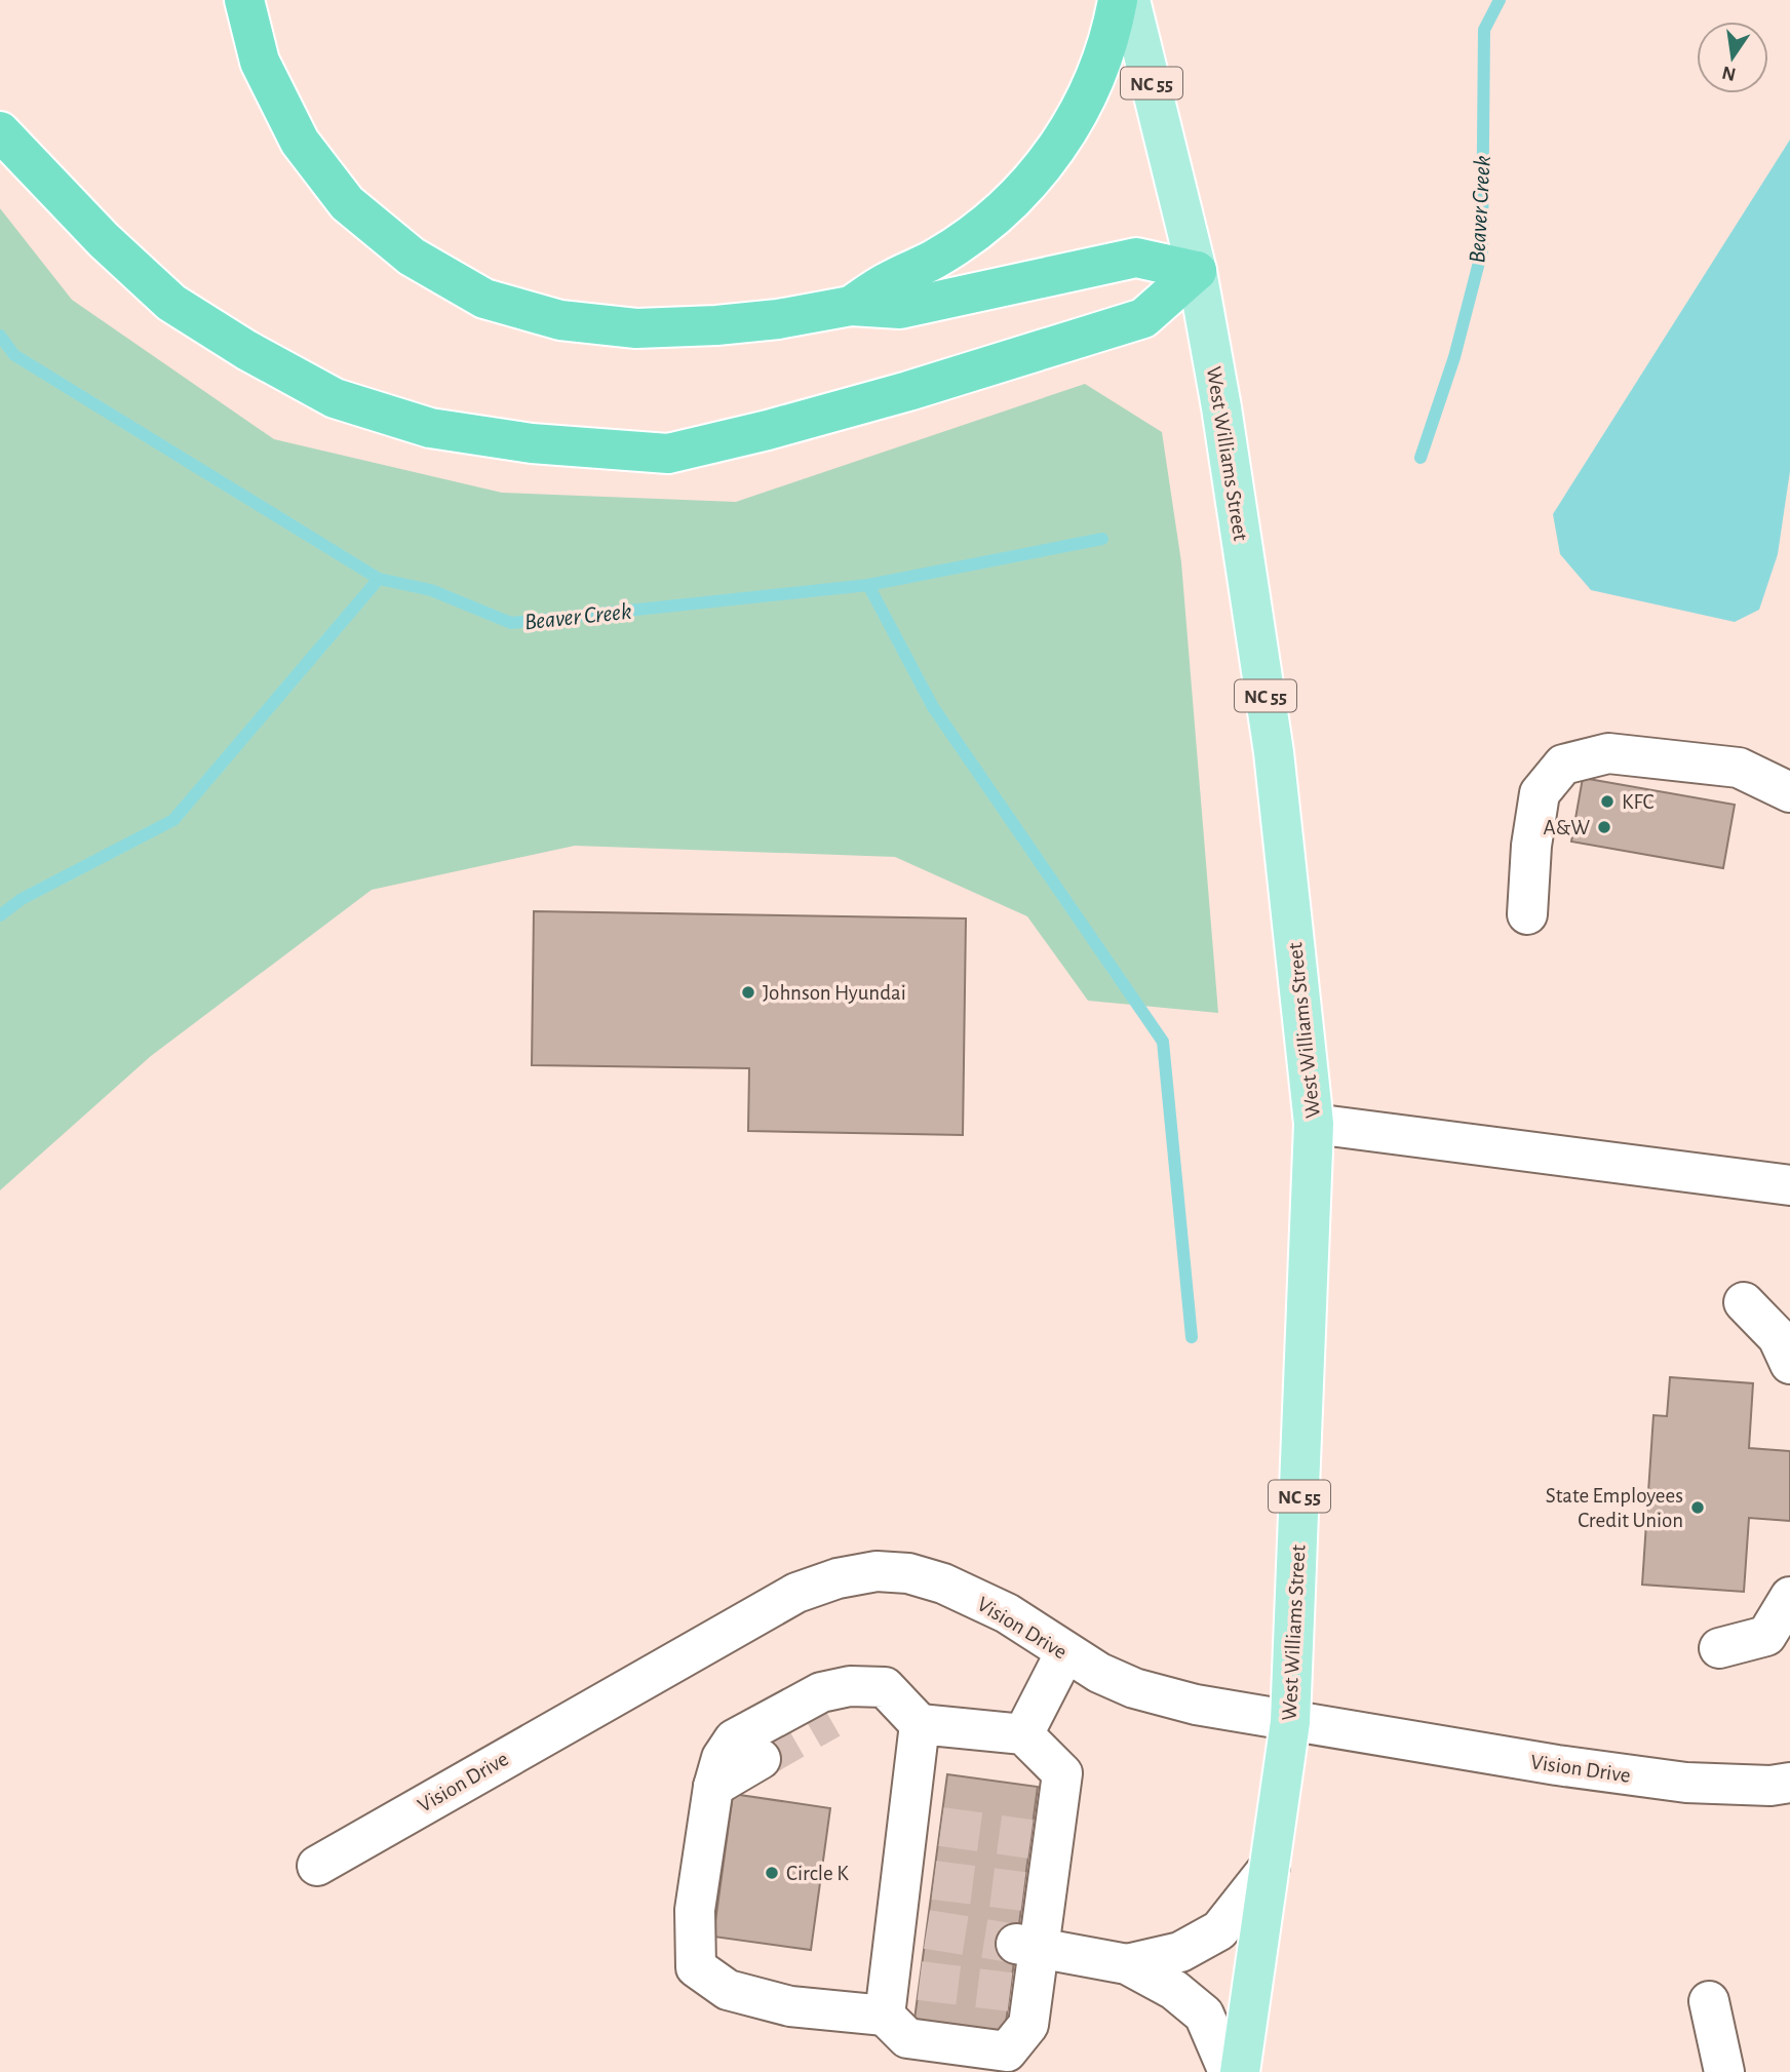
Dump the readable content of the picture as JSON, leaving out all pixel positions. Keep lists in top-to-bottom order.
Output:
{
  "streets": {
    "main road": ["NC 55", "West Williams Street"],
    "street": ["Vision Drive"]
  },
  "crossings": [
    ["West Williams Street", "Vision Drive"]
  ],
  "water": ["Beaver Creek"],
  "places": [
    "KFC",
    "A&W",
    "Johnson Hyundai",
    "State Employees Credit Union",
    "Circle K"
  ],
  "north": "bottom"
}
